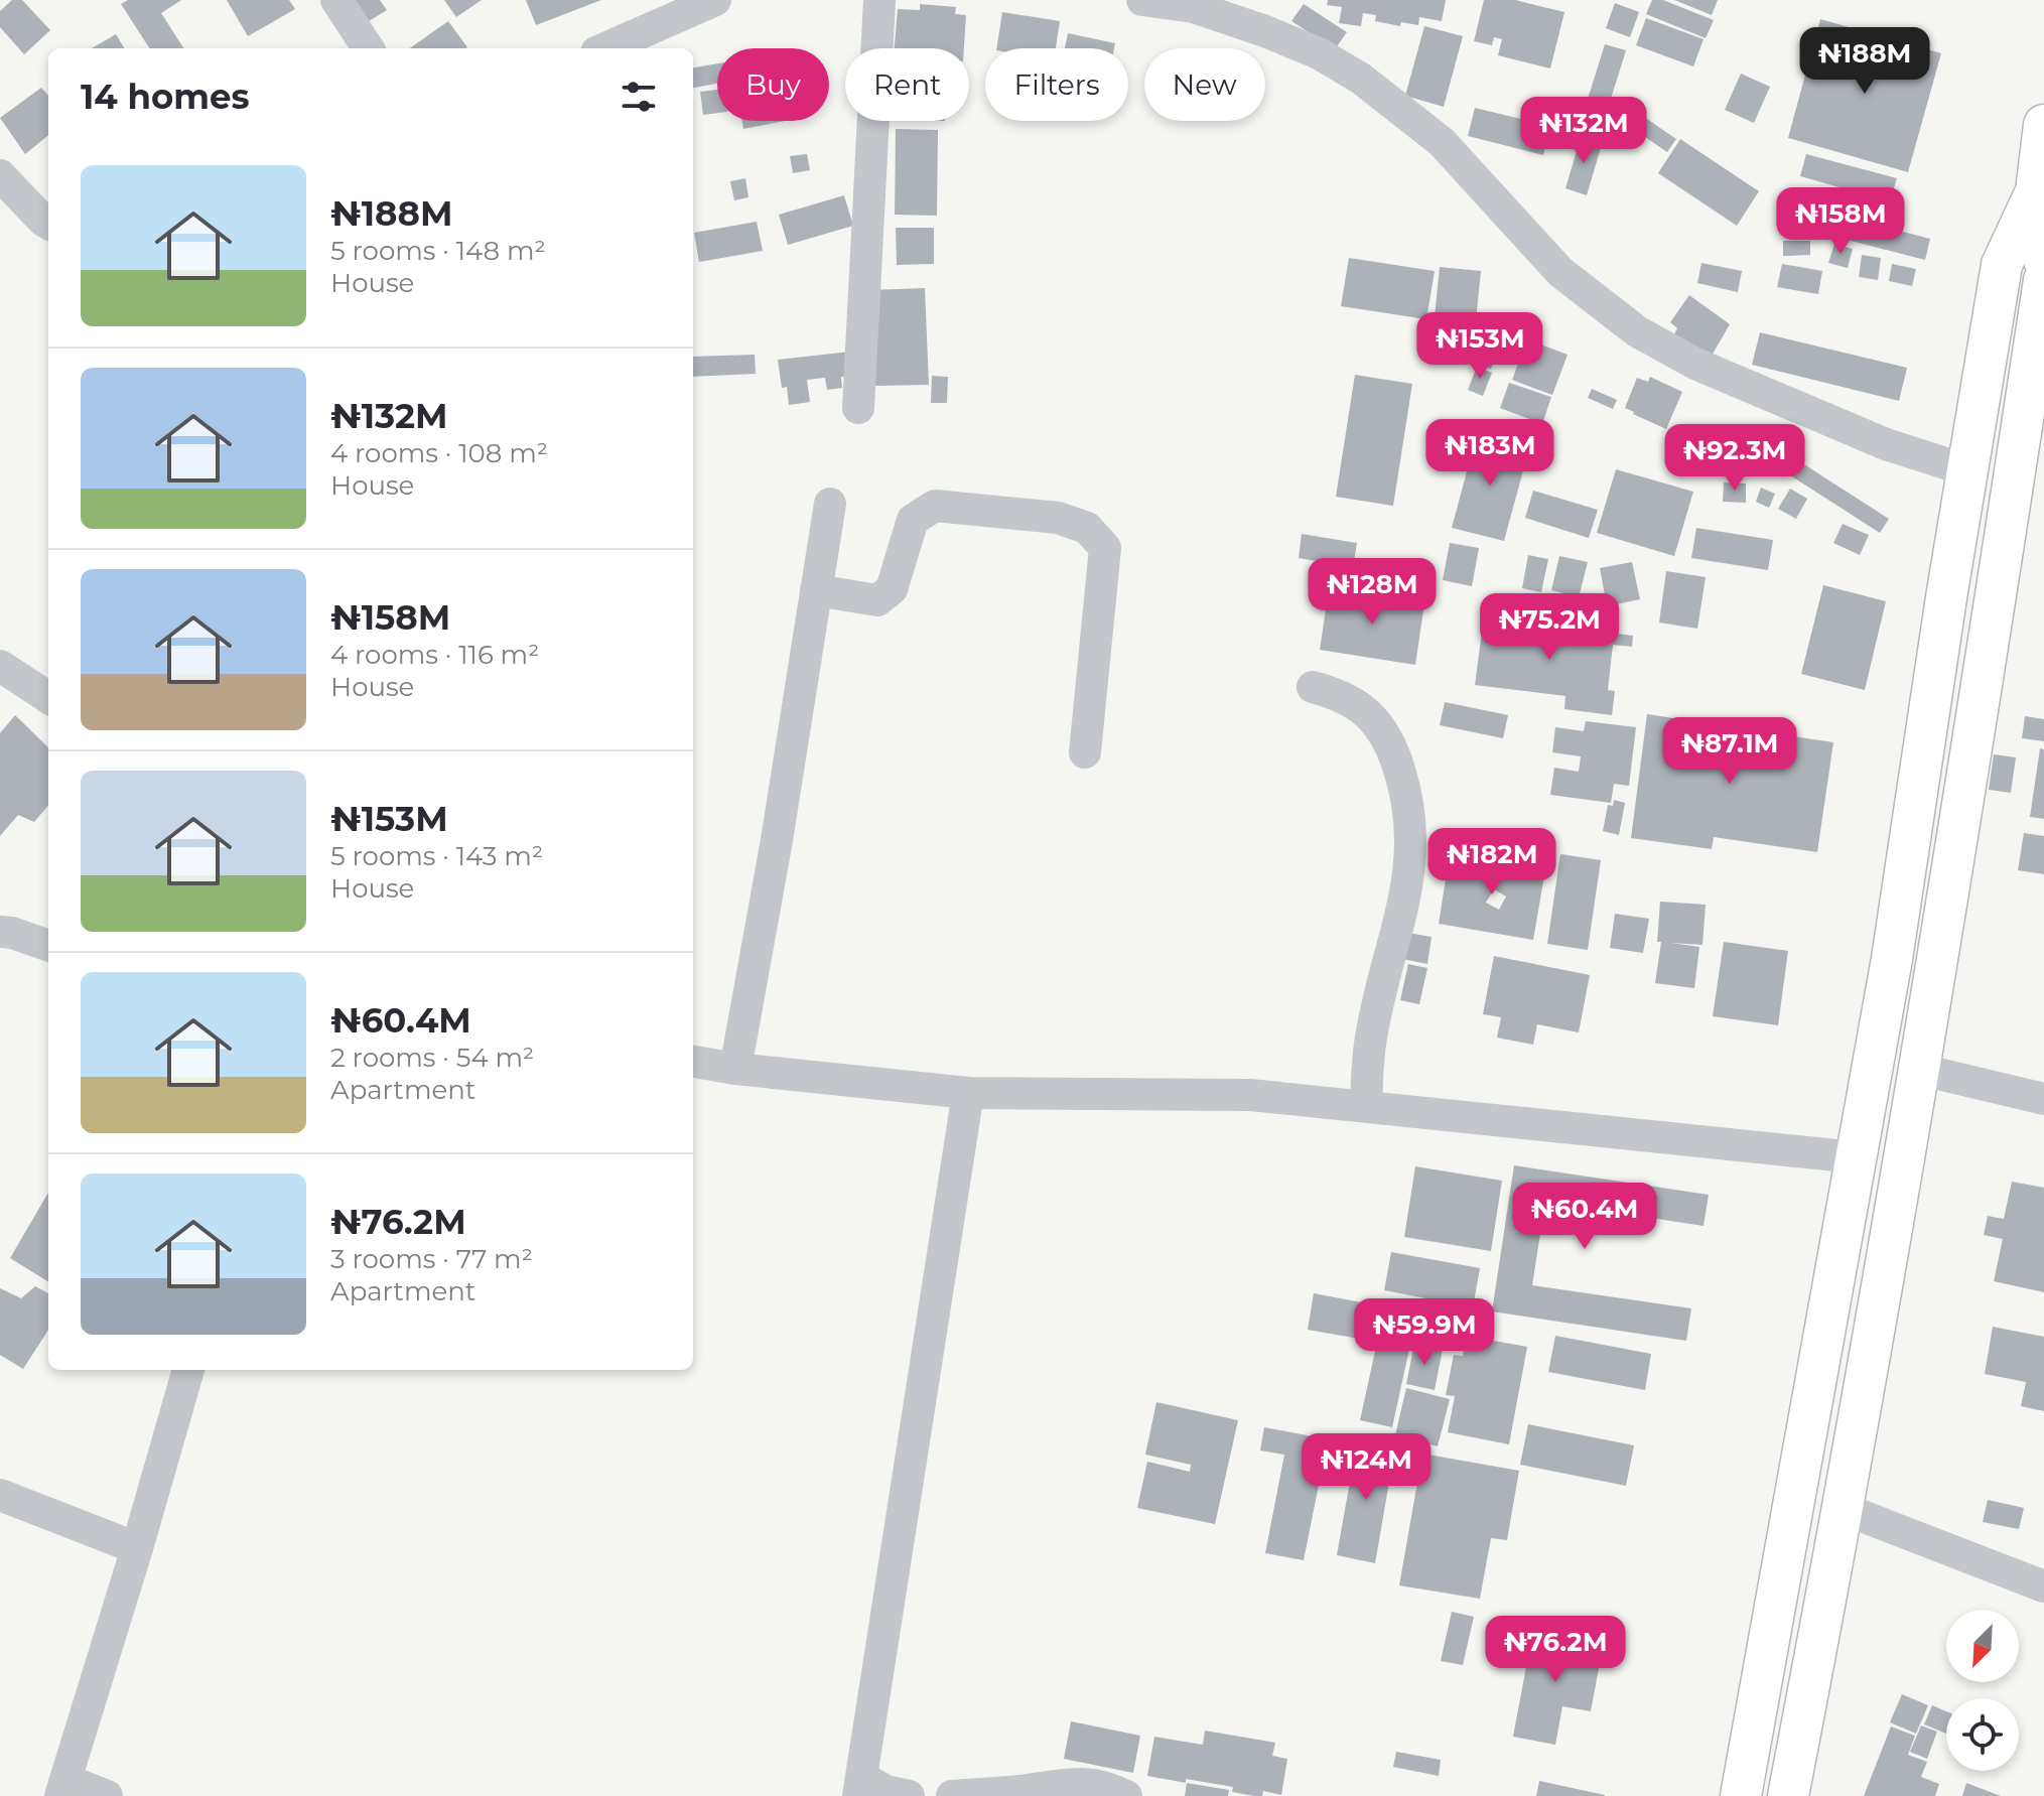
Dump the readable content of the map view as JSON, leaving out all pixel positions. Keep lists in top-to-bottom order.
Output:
{
  "north": "bottom left",
  "page": {
    "price": [
      "₦188M",
      "₦132M",
      "₦158M",
      "₦153M",
      "₦183M",
      "₦92.3M",
      "₦128M",
      "₦75.2M",
      "₦87.1M",
      "₦182M",
      "₦60.4M",
      "₦59.9M",
      "₦124M",
      "₦76.2M"
    ],
    "chip": [
      "Buy",
      "Rent",
      "Filters",
      "New"
    ],
    "heading": "14 homes",
    "list": [
      {
        "name": "₦188M",
        "note": "5 rooms · 148 m² · House"
      },
      {
        "name": "₦132M",
        "note": "4 rooms · 108 m² · House"
      },
      {
        "name": "₦158M",
        "note": "4 rooms · 116 m² · House"
      },
      {
        "name": "₦153M",
        "note": "5 rooms · 143 m² · House"
      },
      {
        "name": "₦60.4M",
        "note": "2 rooms · 54 m² · Apartment"
      },
      {
        "name": "₦76.2M",
        "note": "3 rooms · 77 m² · Apartment"
      }
    ]
  }
}
